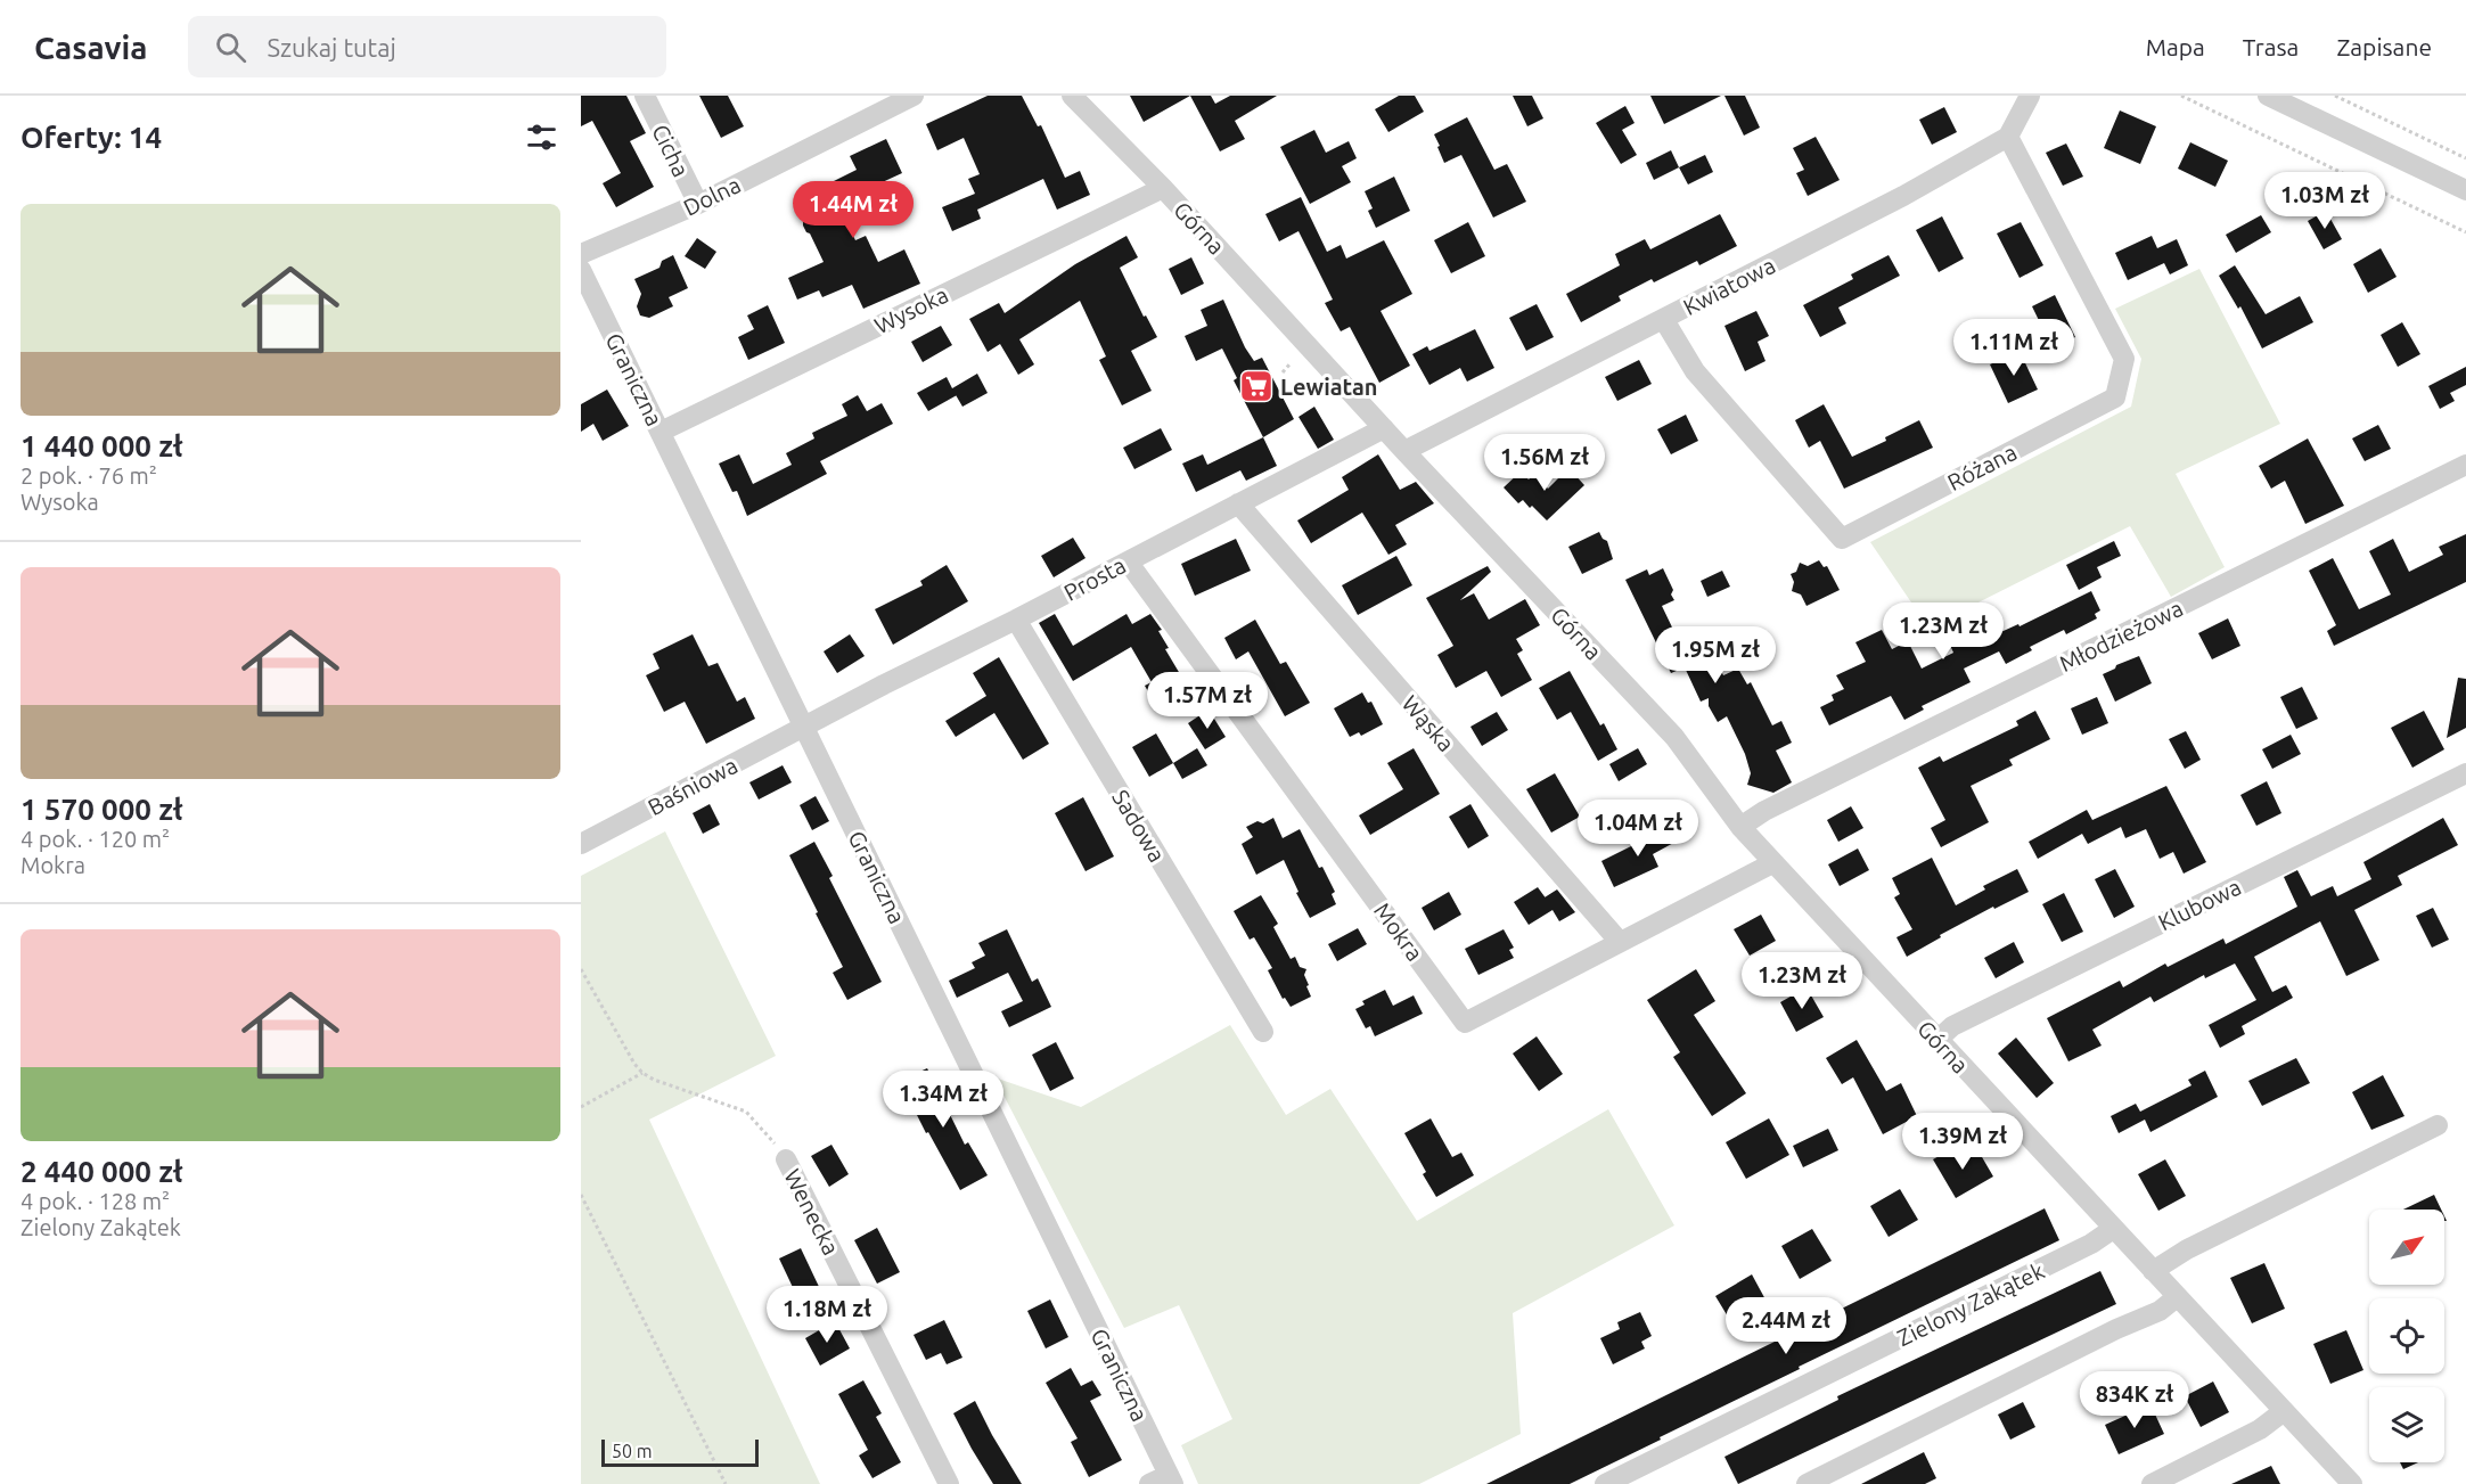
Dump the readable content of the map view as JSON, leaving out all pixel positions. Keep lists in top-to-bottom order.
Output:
{
  "streets": {
    "street": [
      "Cicha",
      "Dolna",
      "Górna",
      "Kwiatowa",
      "Wysoka",
      "Graniczna",
      "Różana",
      "Prosta",
      "Młodzieżowa",
      "Wąska",
      "Baśniowa",
      "Sadowa",
      "Klubowa",
      "Mokra",
      "Wenecka",
      "Zielony Zakątek"
    ]
  },
  "crossings": [
    ["Cicha", "Dolna"],
    ["Górna", "Kwiatowa"],
    ["Górna", "Wysoka"],
    ["Górna", "Prosta"],
    ["Górna", "Młodzieżowa"],
    ["Górna", "Klubowa"],
    ["Górna", "Mokra"],
    ["Górna", "Zielony Zakątek"],
    ["Kwiatowa", "Różana"],
    ["Wysoka", "Graniczna"],
    ["Graniczna", "Prosta"],
    ["Graniczna", "Baśniowa"],
    ["Prosta", "Wąska"],
    ["Prosta", "Baśniowa"],
    ["Prosta", "Sadowa"],
    ["Prosta", "Mokra"],
    ["Wąska", "Mokra"]
  ],
  "places": {
    "supermarket": ["Lewiatan"]
  },
  "scale_bar": "50 m",
  "north": "top right",
  "page": {
    "header": "Casavia",
    "search": "Szukaj tutaj",
    "nav": ["Mapa", "Trasa", "Zapisane"],
    "heading": "Oferty: 14",
    "price": [
      "1.03M zł",
      "1.44M zł",
      "1.11M zł",
      "1.56M zł",
      "1.23M zł",
      "1.95M zł",
      "1.57M zł",
      "1.04M zł",
      "1.23M zł",
      "1.34M zł",
      "1.39M zł",
      "1.18M zł",
      "2.44M zł",
      "834K zł"
    ],
    "list": [
      {
        "name": "1 440 000 zł",
        "note": "2 pok. · 76 m² · Wysoka"
      },
      {
        "name": "1 570 000 zł",
        "note": "4 pok. · 120 m² · Mokra"
      },
      {
        "name": "2 440 000 zł",
        "note": "4 pok. · 128 m² · Zielony Zakątek"
      }
    ],
    "scale": "50 m"
  }
}
